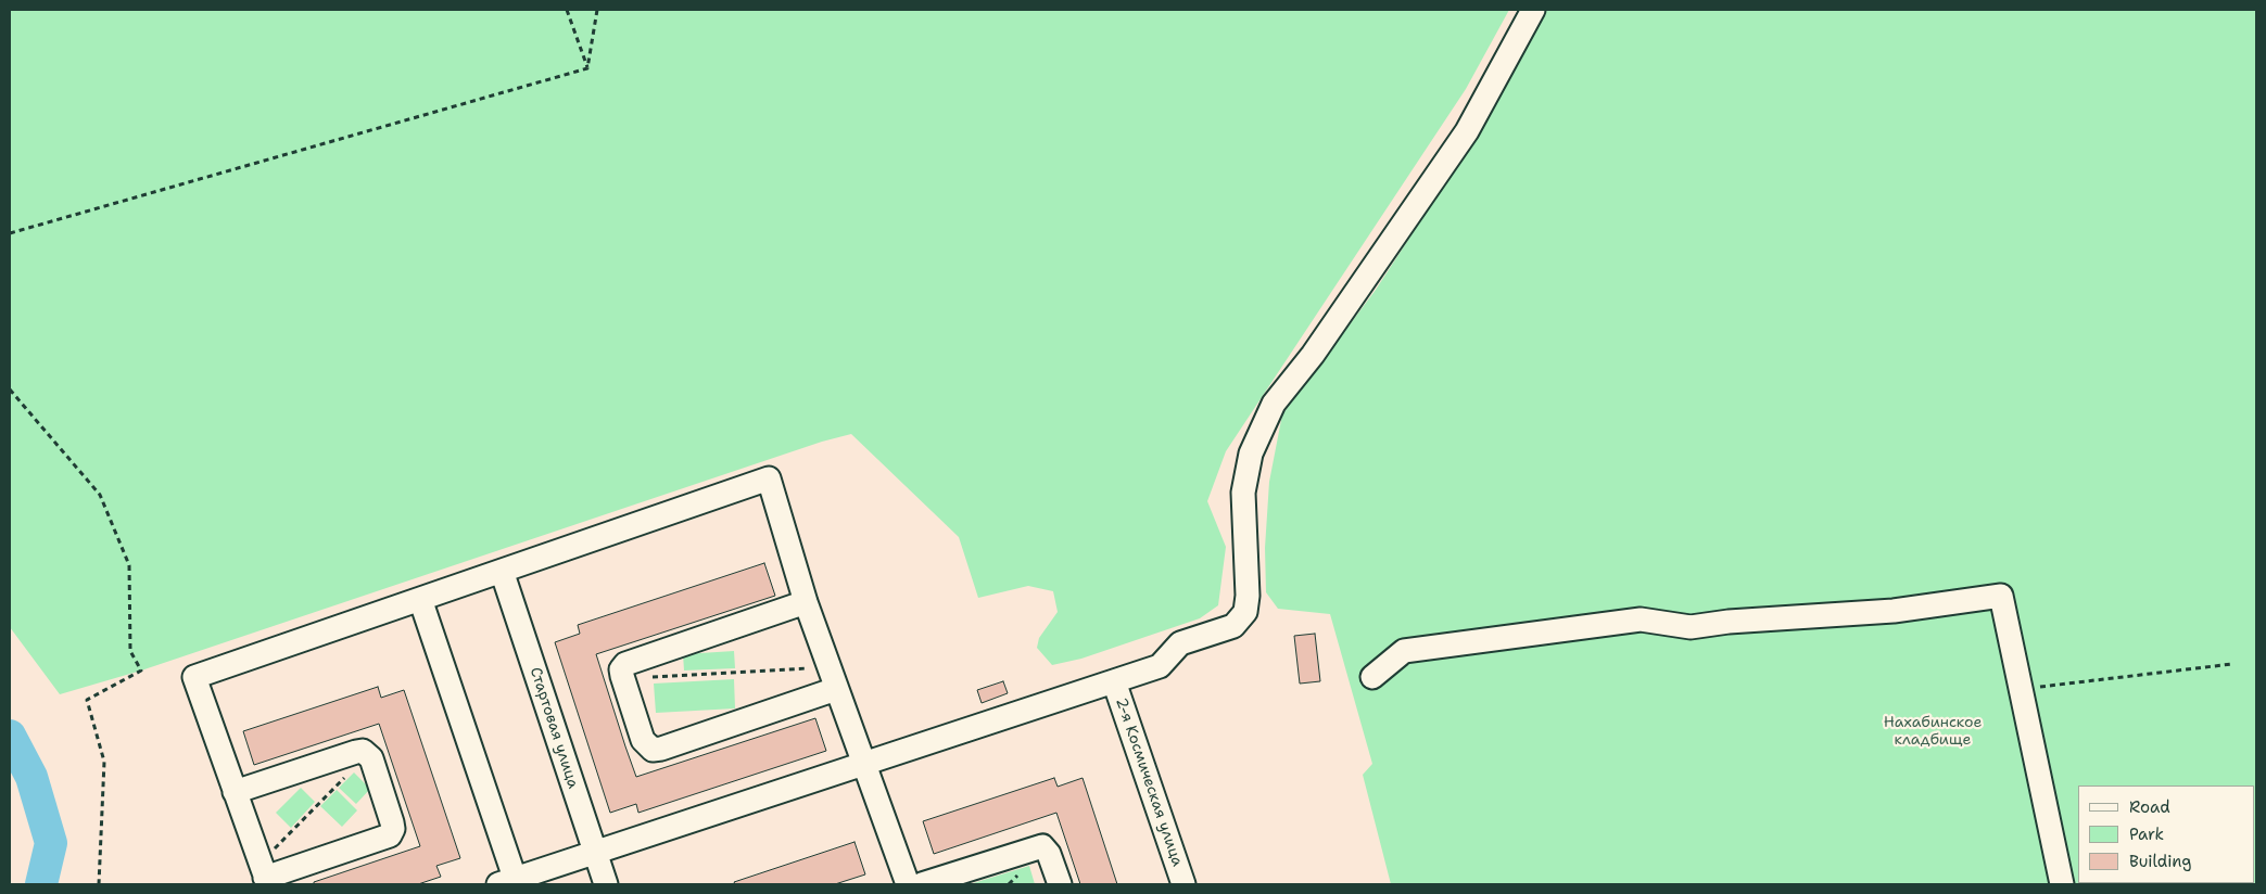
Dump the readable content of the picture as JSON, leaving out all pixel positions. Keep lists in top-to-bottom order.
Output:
{
  "streets": {
    "street": ["Стартовая улица", "2-я Космическая улица"]
  },
  "parks": ["Нахабинское кладбище"],
  "legend": ["Road", "Park", "Building"]
}
